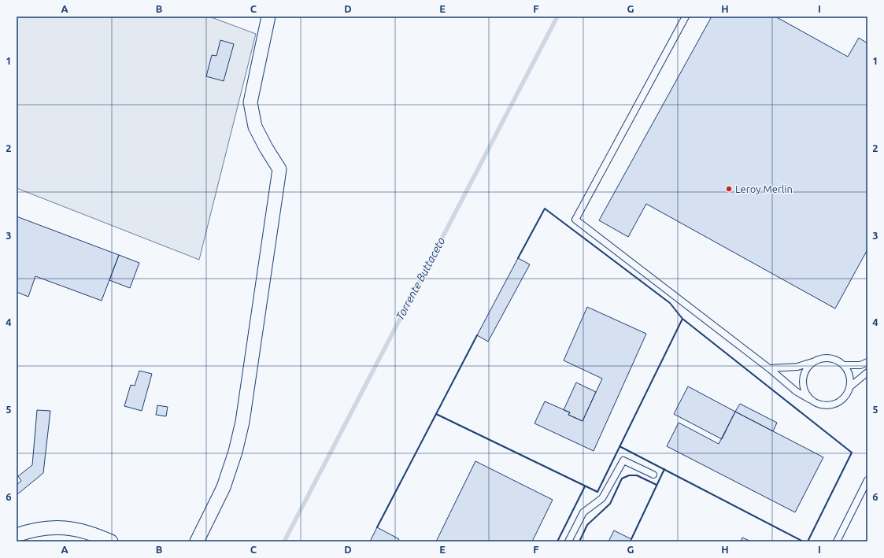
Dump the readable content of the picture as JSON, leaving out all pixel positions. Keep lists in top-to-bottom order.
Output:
{
  "water": ["Torrente Buttaceto"],
  "places": ["Leroy Merlin"],
  "grid": {
    "columns": [
      "A",
      "B",
      "C",
      "D",
      "E",
      "F",
      "G",
      "H",
      "I"
    ],
    "rows": [
      "1",
      "2",
      "3",
      "4",
      "5",
      "6"
    ]
  }
}
